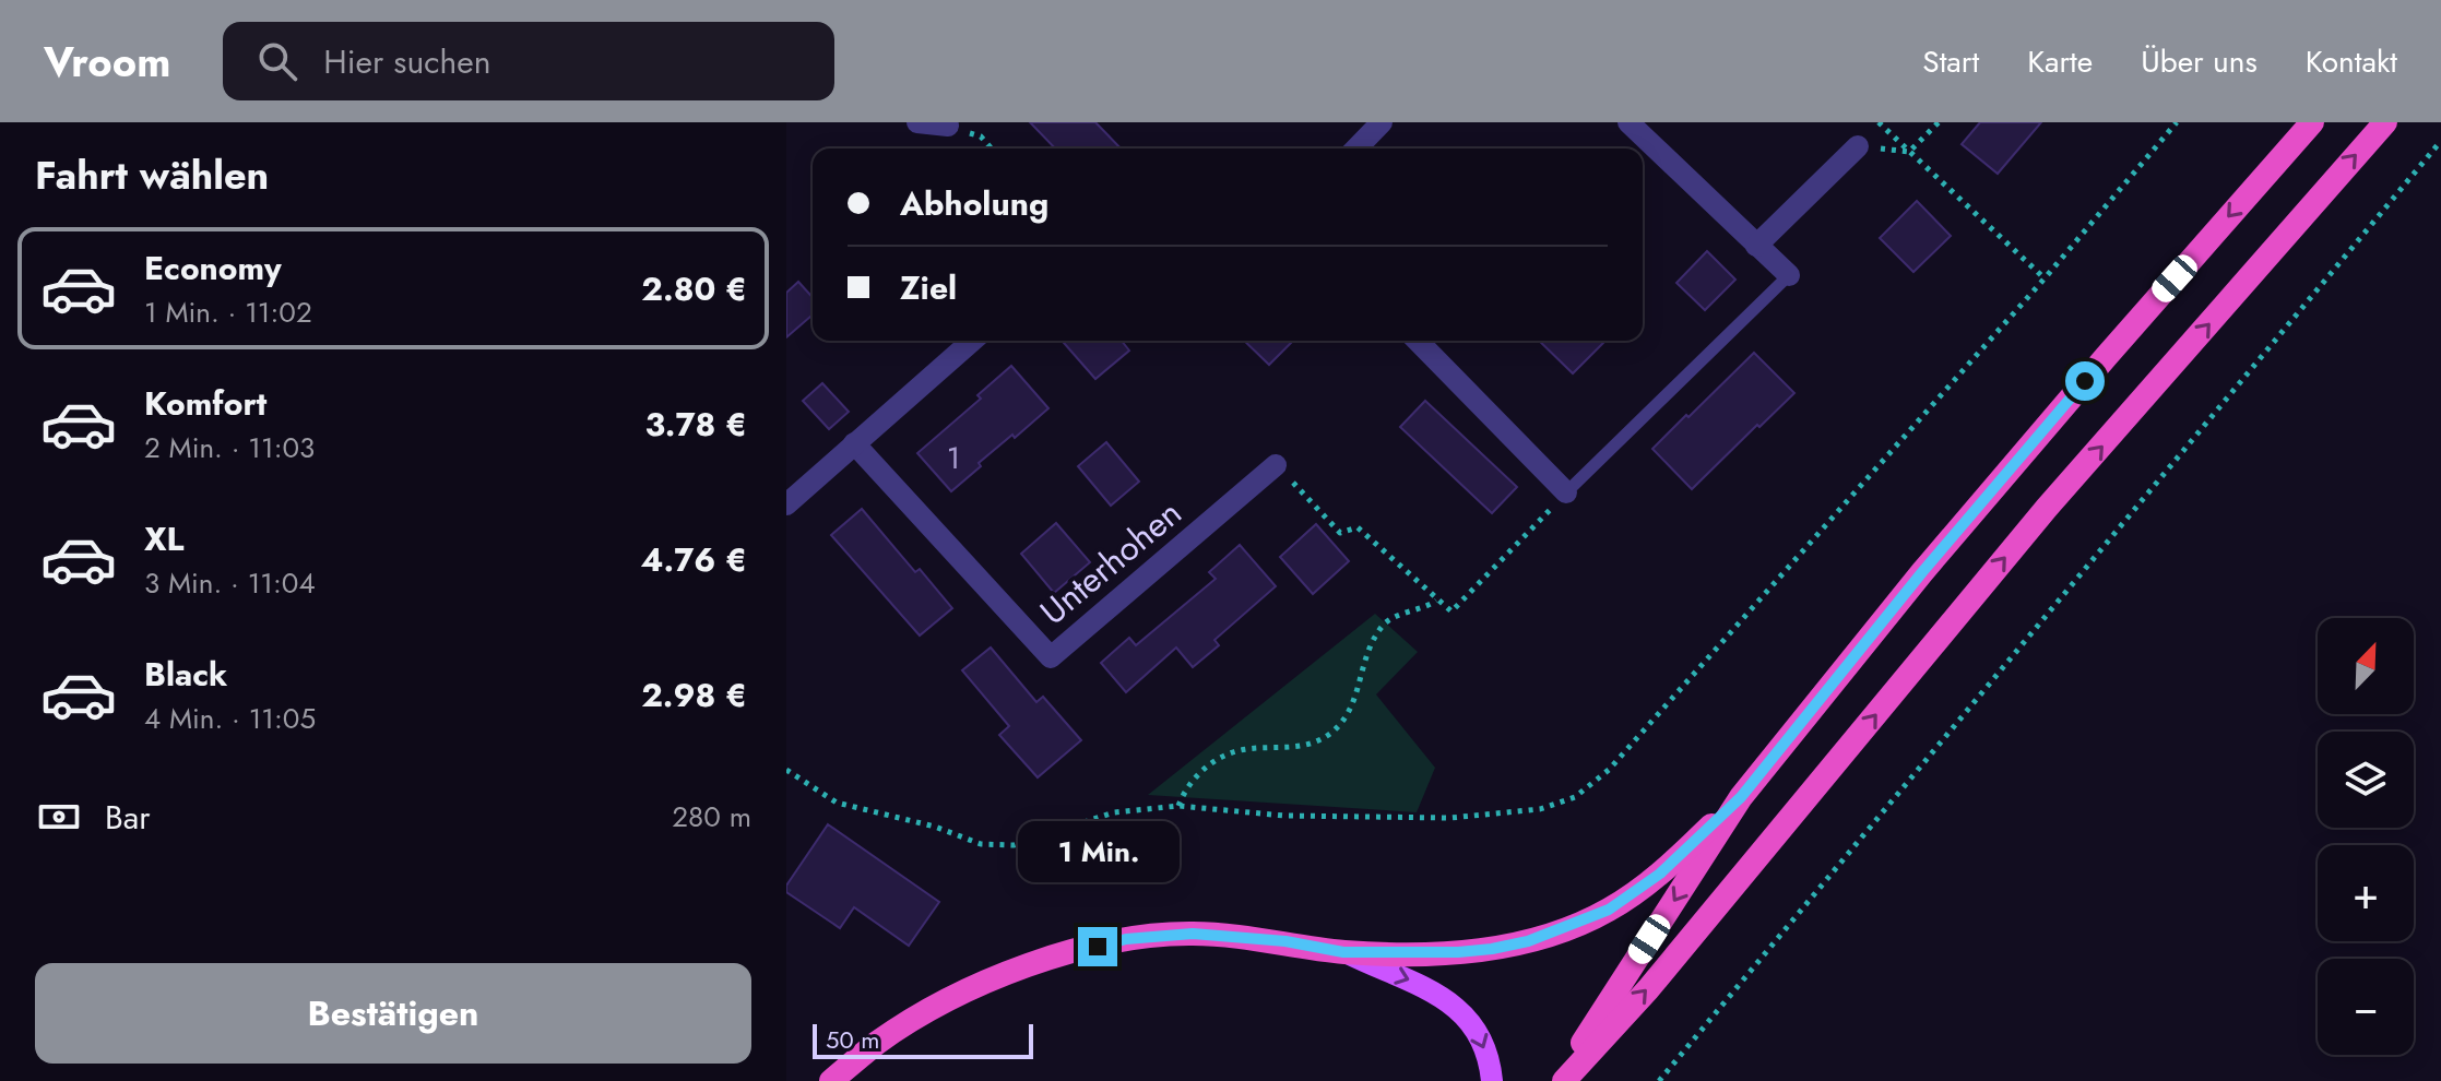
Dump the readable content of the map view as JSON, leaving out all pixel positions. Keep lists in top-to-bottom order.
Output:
{
  "streets": {
    "street": ["Unterhohen"]
  },
  "house_numbers": ["1"],
  "scale_bar": "50 m",
  "north": "top right",
  "page": {
    "header": "Vroom",
    "search": "Hier suchen",
    "nav": [
      "Start",
      "Karte",
      "Über uns",
      "Kontakt"
    ],
    "heading": "Fahrt wählen",
    "banner": ["Abholung", "Ziel"],
    "list": [
      {
        "name": "Economy",
        "note": "1 Min. · 11:02",
        "value": "2.80 €"
      },
      {
        "name": "Komfort",
        "note": "2 Min. · 11:03",
        "value": "3.78 €"
      },
      {
        "name": "XL",
        "note": "3 Min. · 11:04",
        "value": "4.76 €"
      },
      {
        "name": "Black",
        "note": "4 Min. · 11:05",
        "value": "2.98 €"
      }
    ],
    "map_buttons": ["+", "−"],
    "pay": ["Bar", "280 m"],
    "bubble": "1 Min.",
    "buttons": "Bestätigen",
    "scale": "50 m"
  }
}
